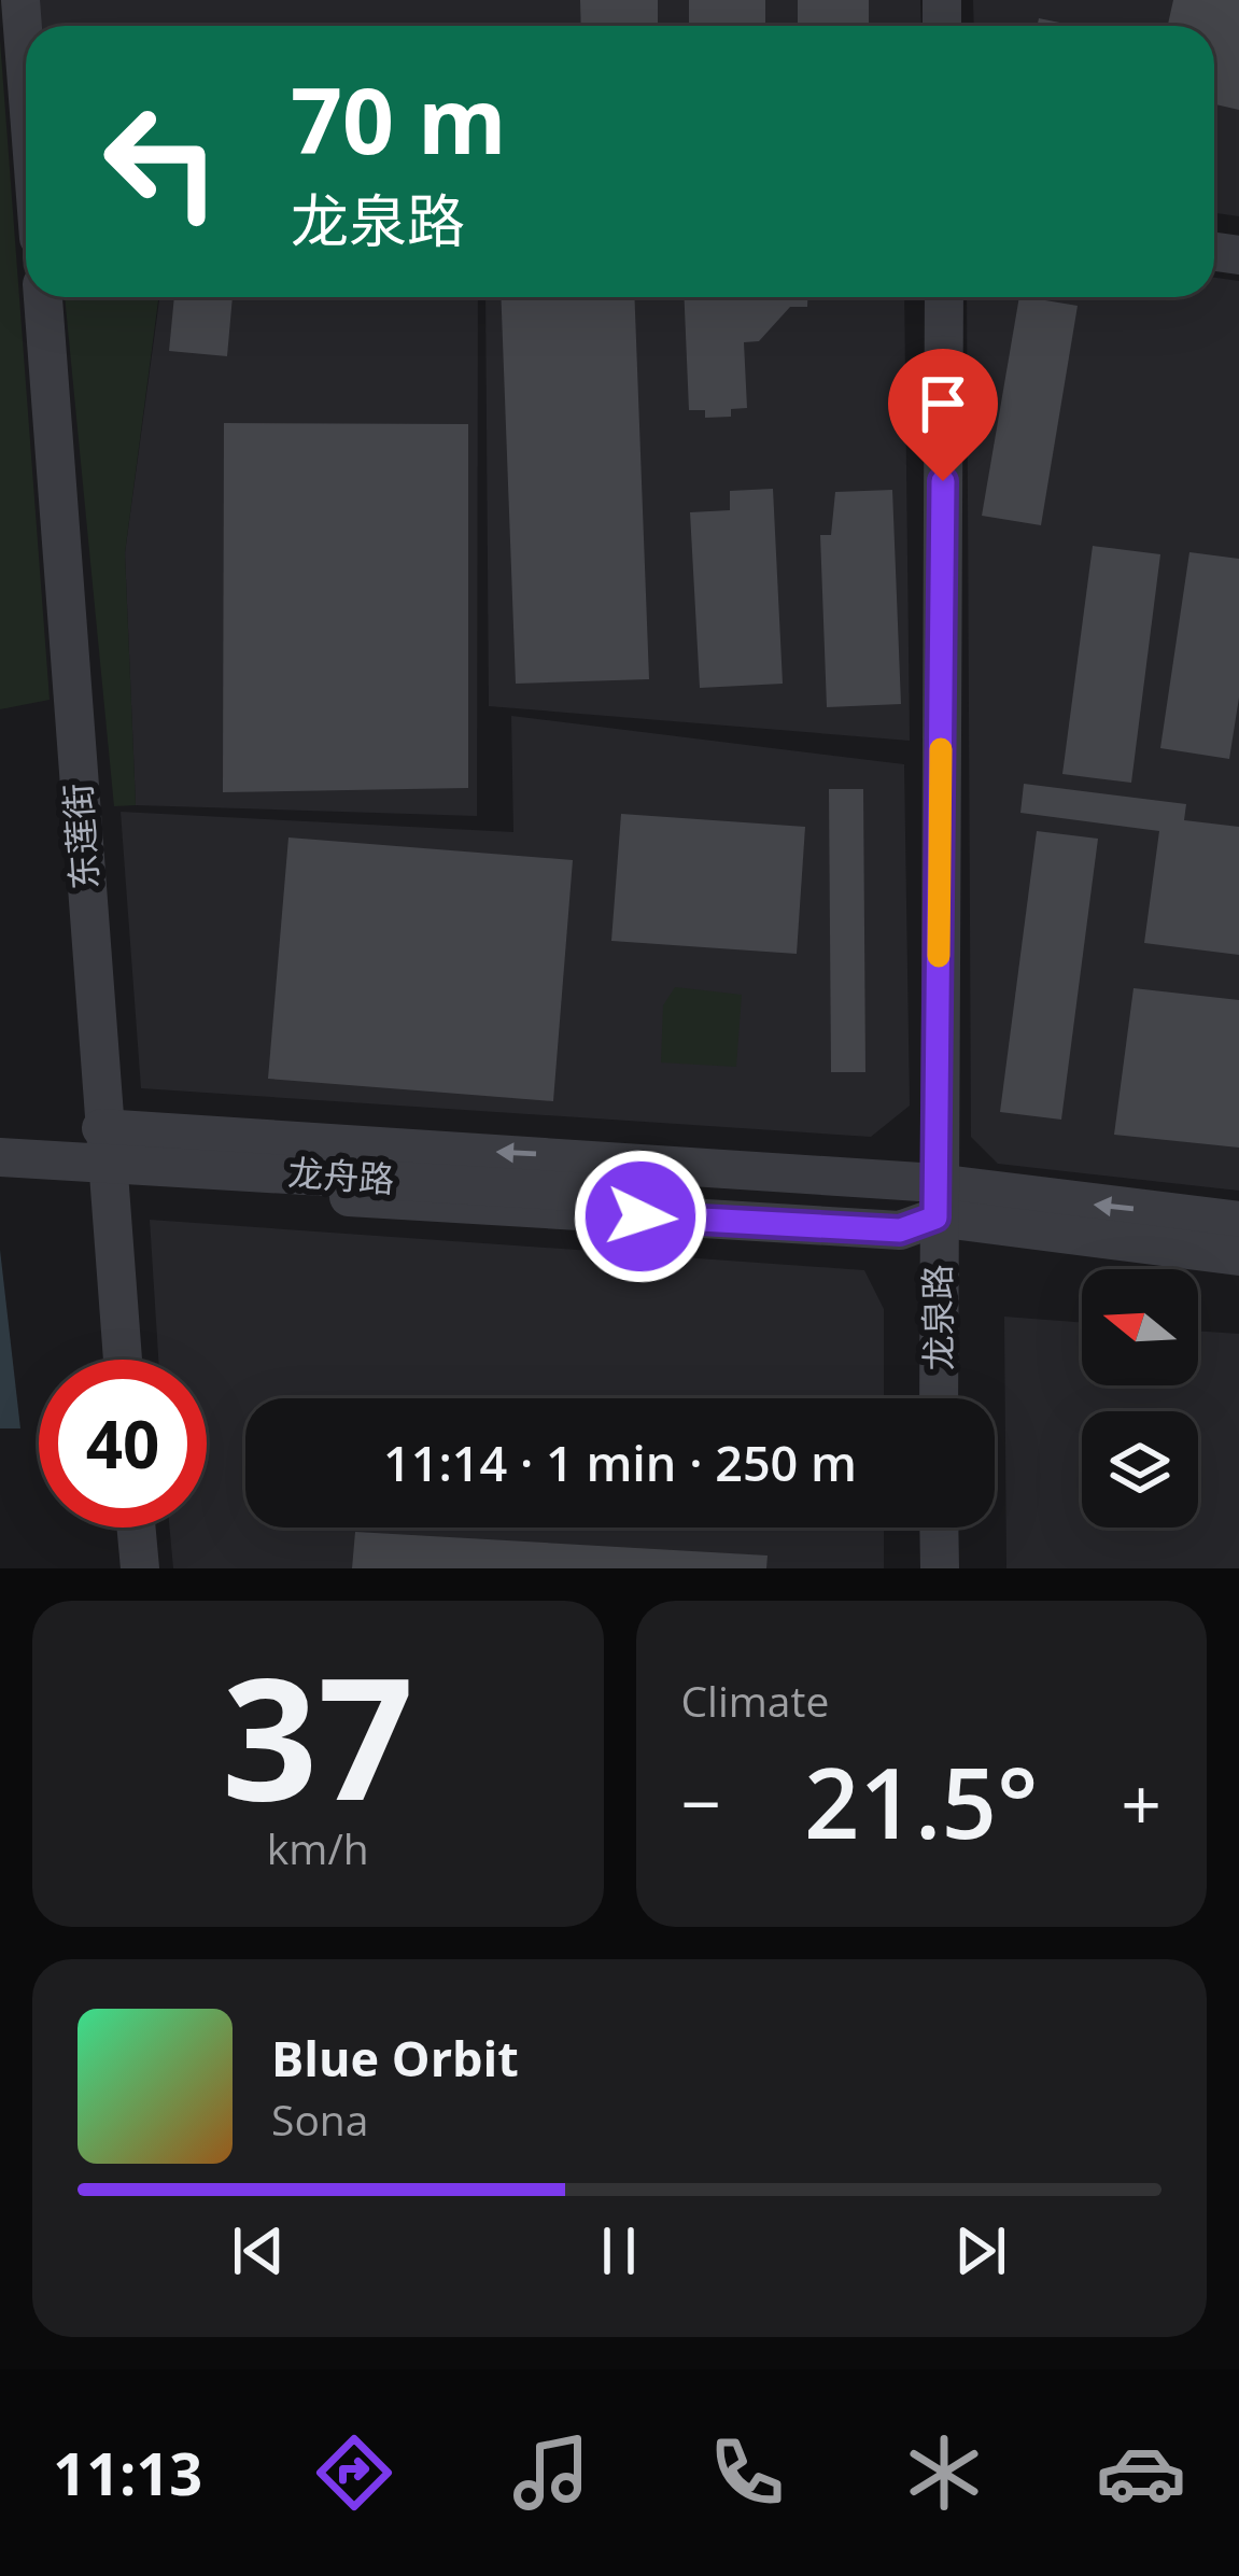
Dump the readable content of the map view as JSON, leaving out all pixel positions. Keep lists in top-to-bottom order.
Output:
{
  "streets": {
    "street": ["东莲街", "龙舟路", "龙泉路"]
  },
  "crossings": [
    ["东莲街", "龙舟路"],
    ["龙舟路", "龙泉路"]
  ],
  "north": "left",
  "page": {
    "turn": ["70 m", "龙泉路"],
    "limit": "40",
    "trip": "11:14 · 1 min · 250 m",
    "tile": [
      ["37", "km/h"],
      "Climate"
    ],
    "heat": ["−", "21.5°", "+"],
    "song": ["Blue Orbit", "Sona"],
    "tabs": "11:13"
  }
}
